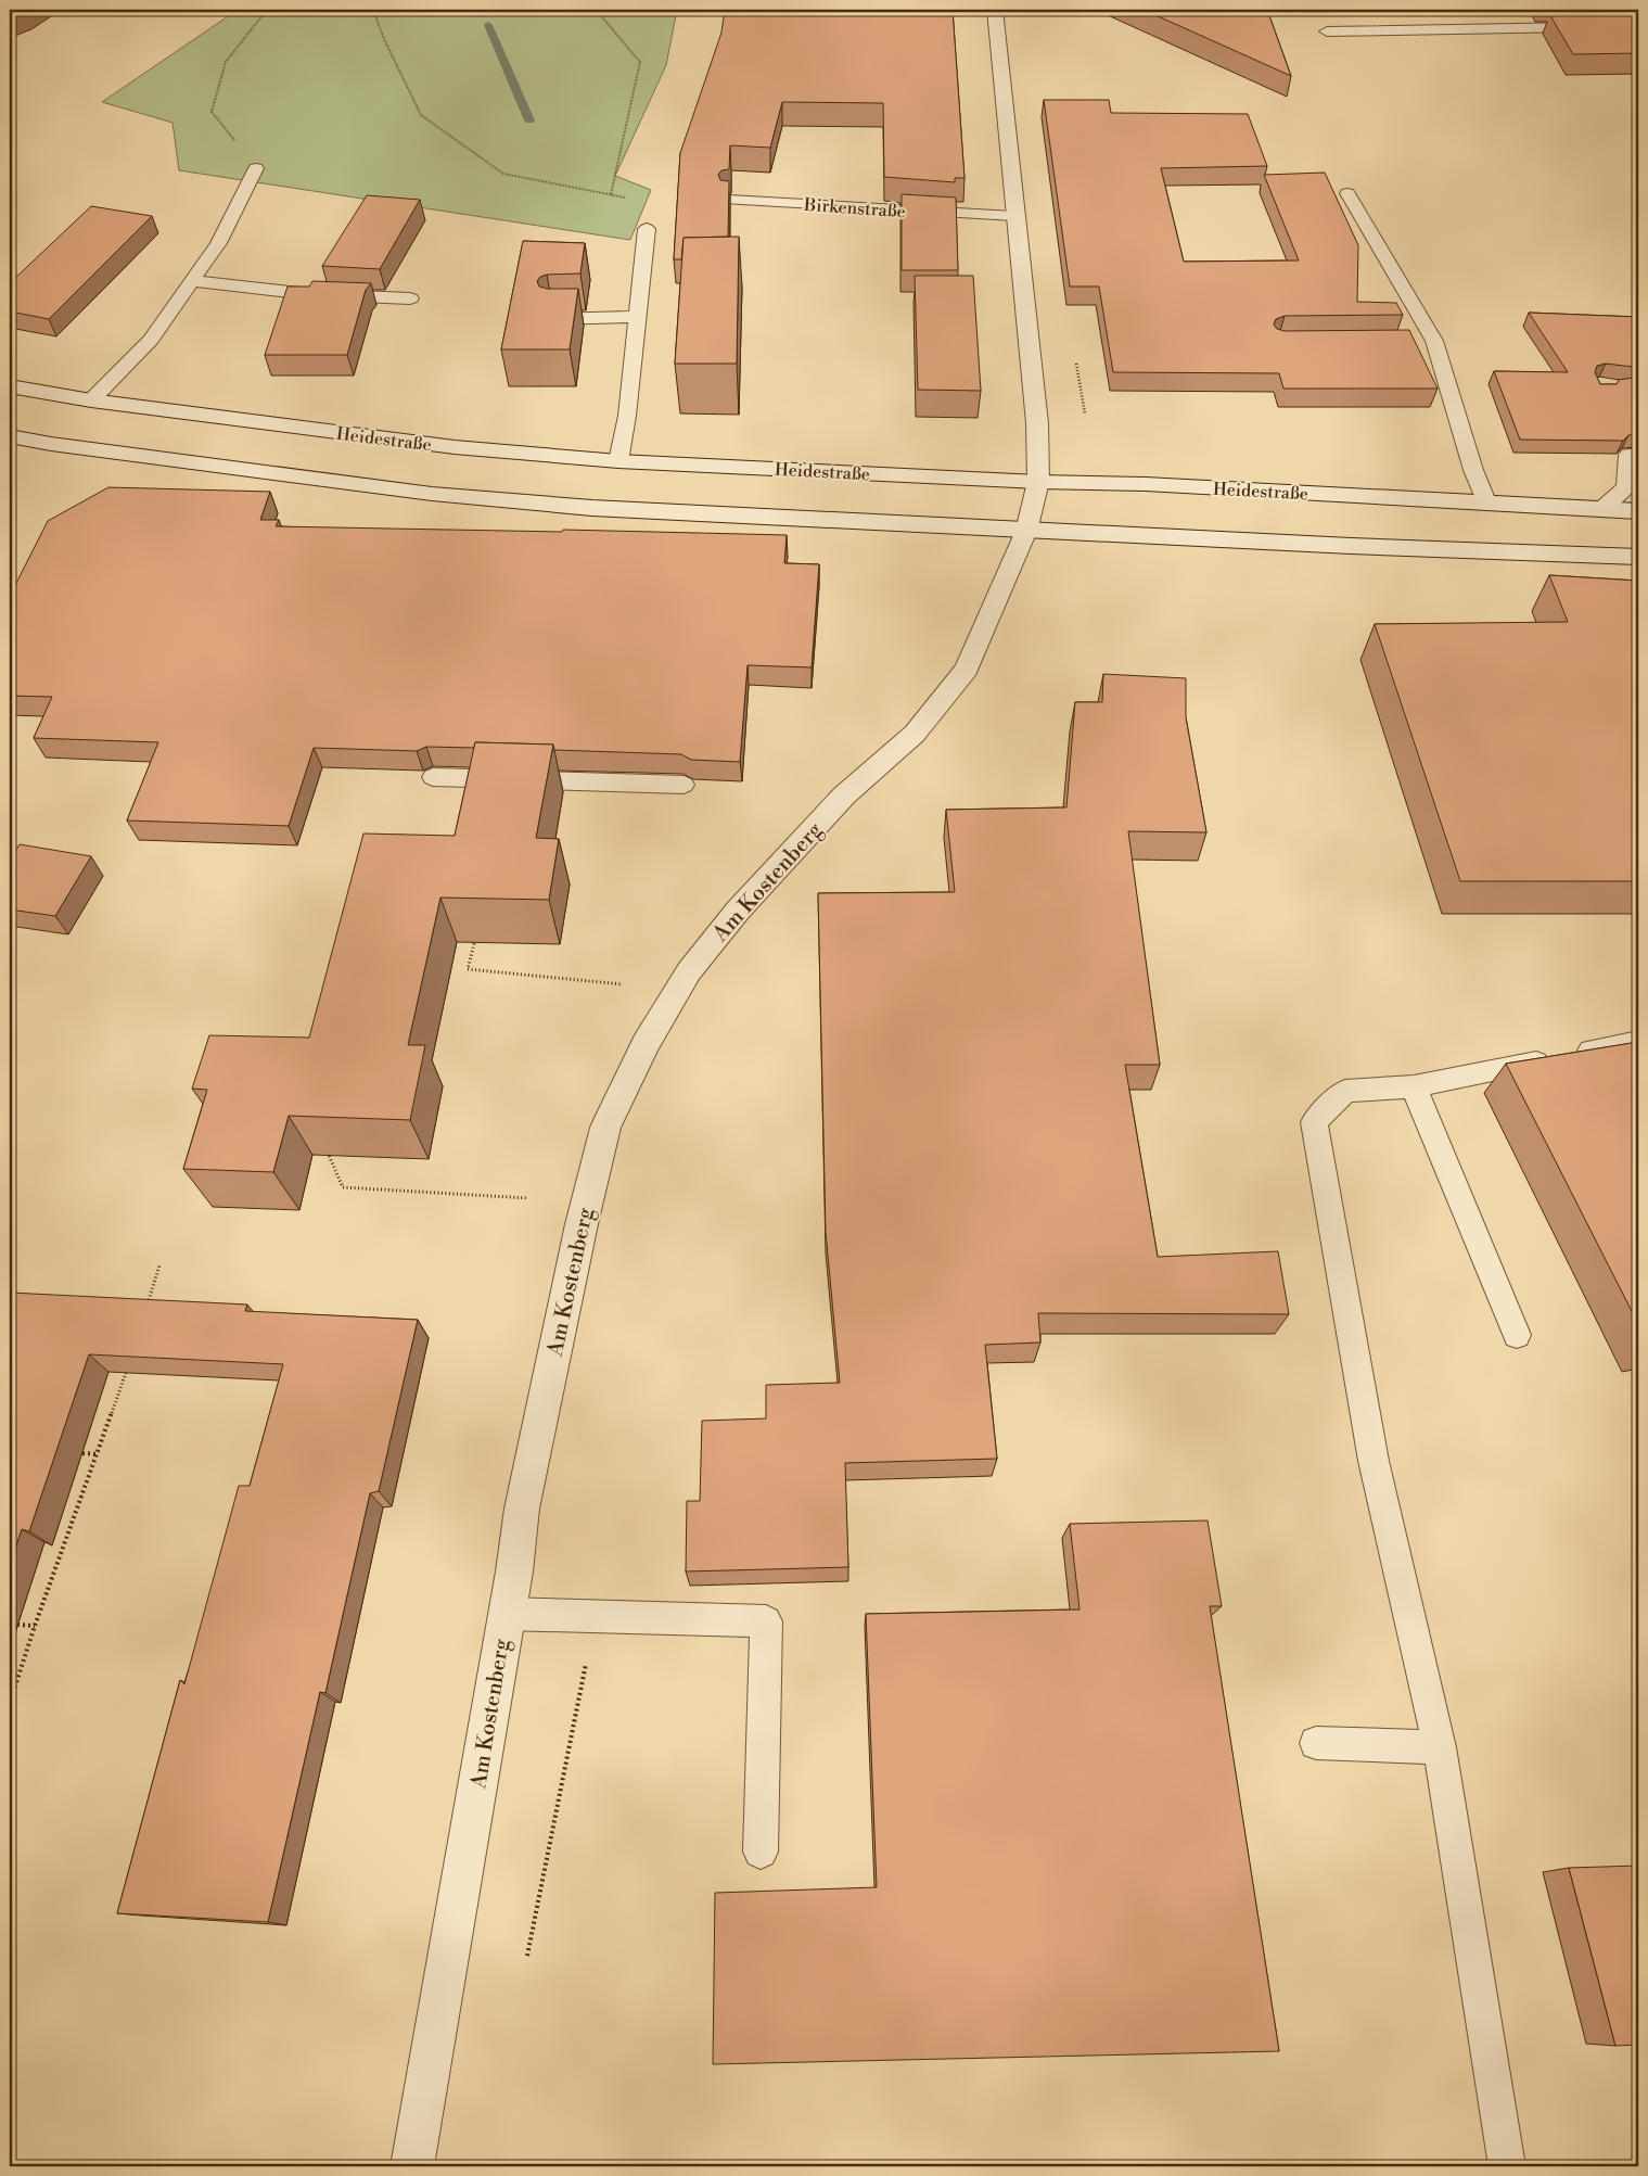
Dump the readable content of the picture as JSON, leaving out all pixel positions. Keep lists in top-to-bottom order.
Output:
{
  "streets": {
    "main road": ["Heidestraße", "Am Kostenberg"],
    "lane": ["Birkenstraße"]
  },
  "crossings": [
    ["Heidestraße", "Am Kostenberg"]
  ]
}
